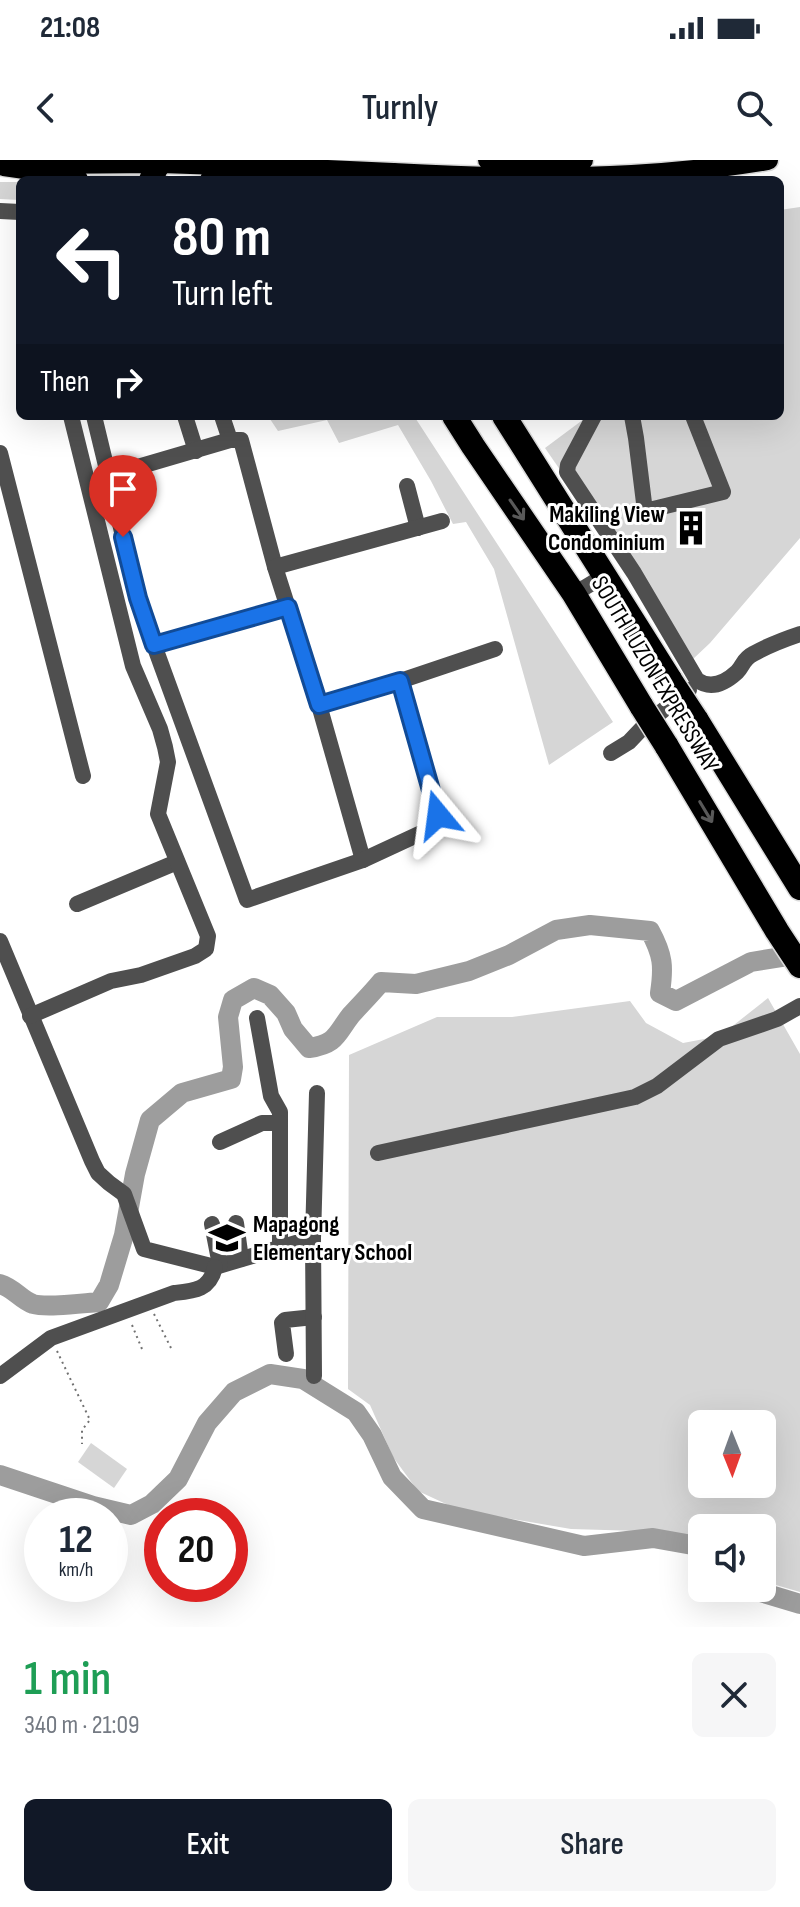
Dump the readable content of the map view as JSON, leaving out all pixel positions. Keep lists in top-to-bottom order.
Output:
{
  "streets": {
    "highway": ["SOUTH LUZON EXPRESSWAY"]
  },
  "places": {
    "building": ["Makiling View Condominium"],
    "school or university": ["Mapagong Elementary School"]
  },
  "north": "bottom",
  "page": {
    "status": "21:08",
    "header": "Turnly",
    "turn": ["80 m", "Turn left"],
    "then": "Then",
    "speed": "12 km/h",
    "limit": "20",
    "heading": ["1 min", "340 m · 21:09"],
    "buttons": ["Exit", "Share"]
  }
}
